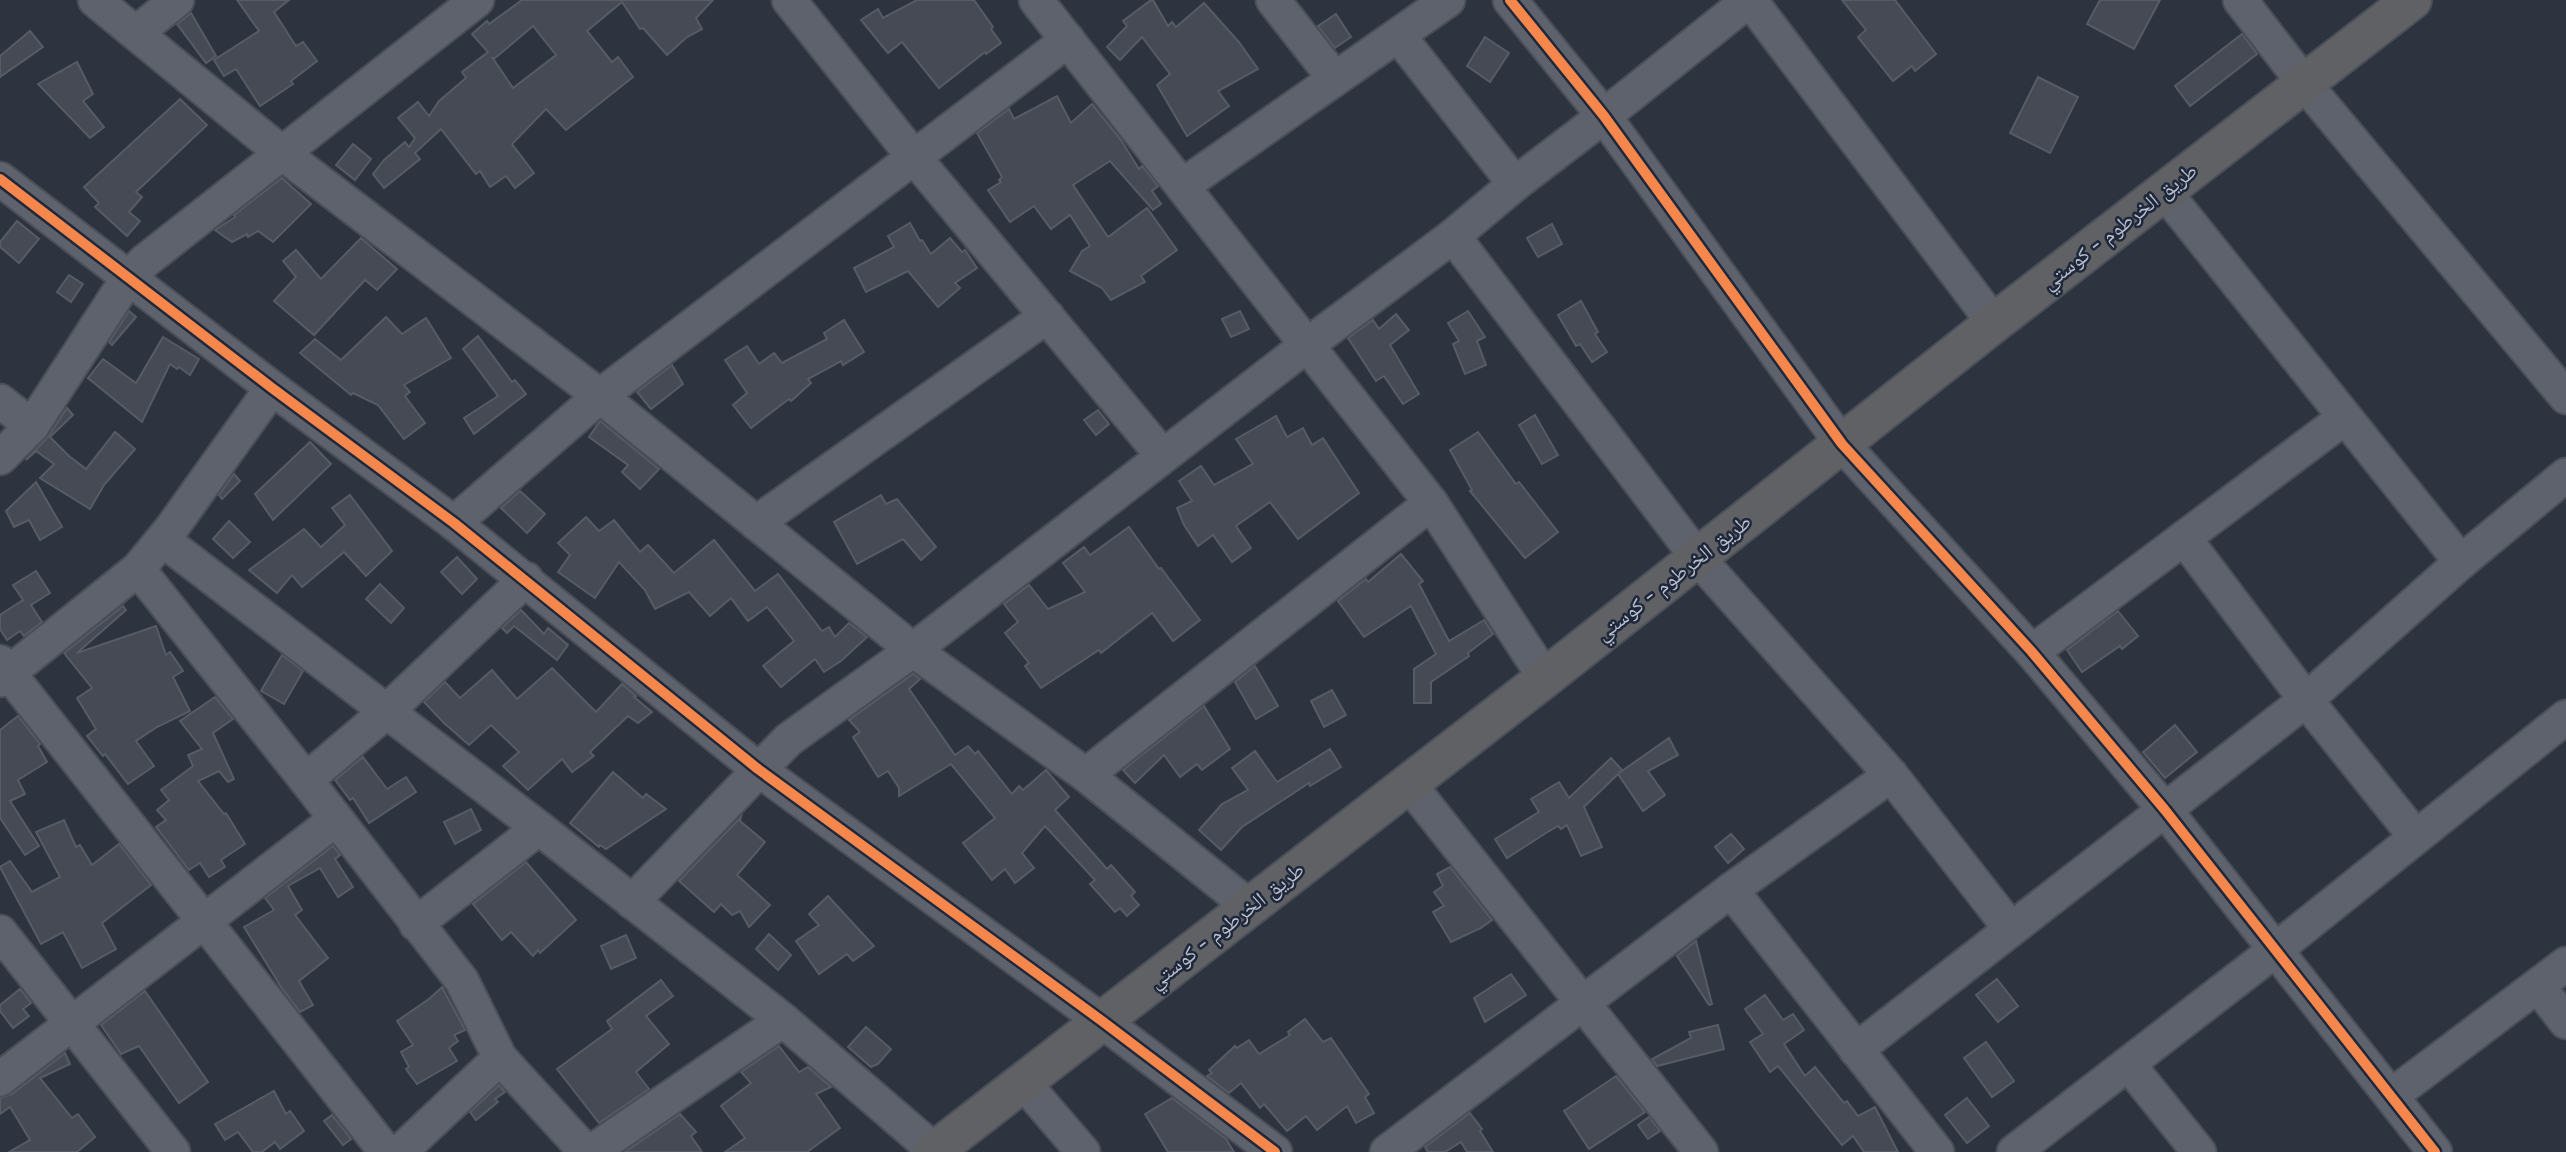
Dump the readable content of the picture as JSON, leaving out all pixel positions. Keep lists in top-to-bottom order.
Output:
{
  "streets": {
    "highway": ["طريق الخرطوم - كوستي"]
  }
}
